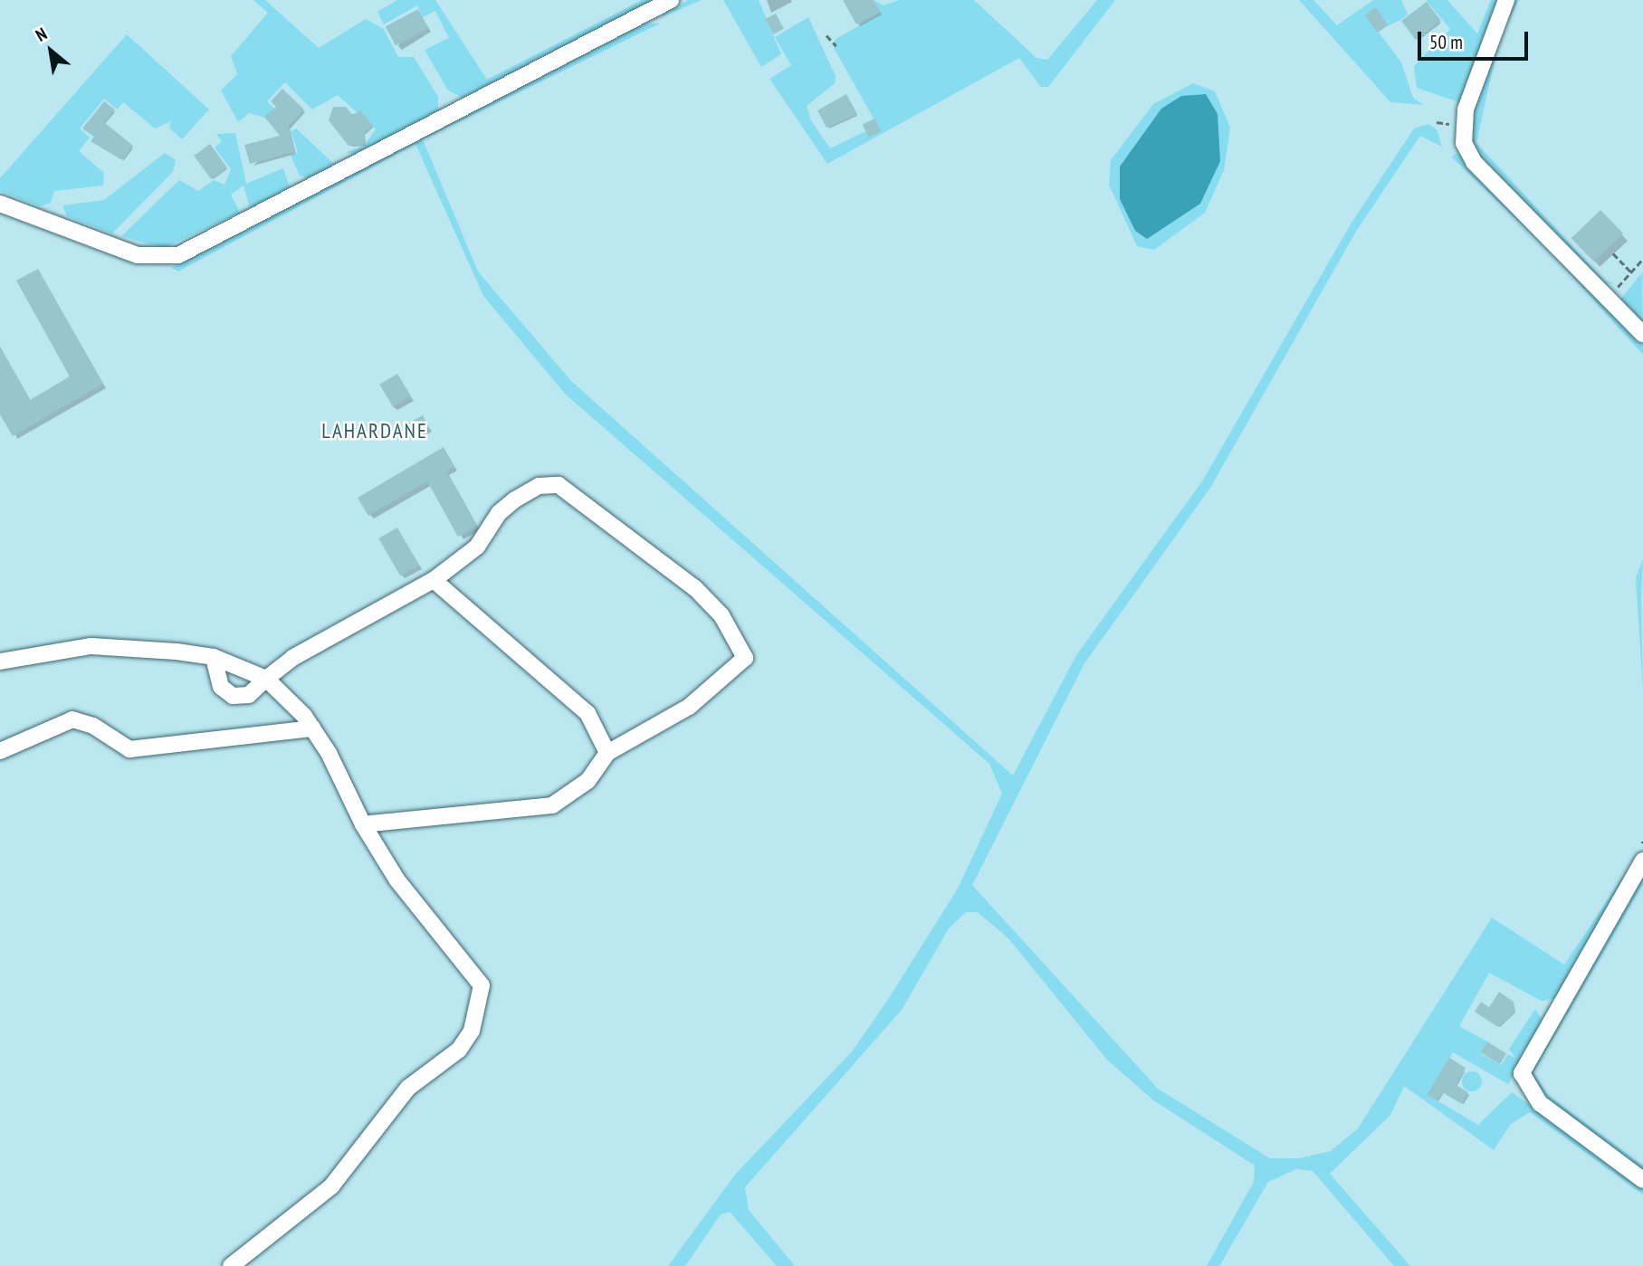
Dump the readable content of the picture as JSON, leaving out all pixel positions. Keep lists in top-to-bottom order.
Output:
{
  "districts": ["LAHARDANE"],
  "scale_bar": "50 m",
  "north": "top left"
}
